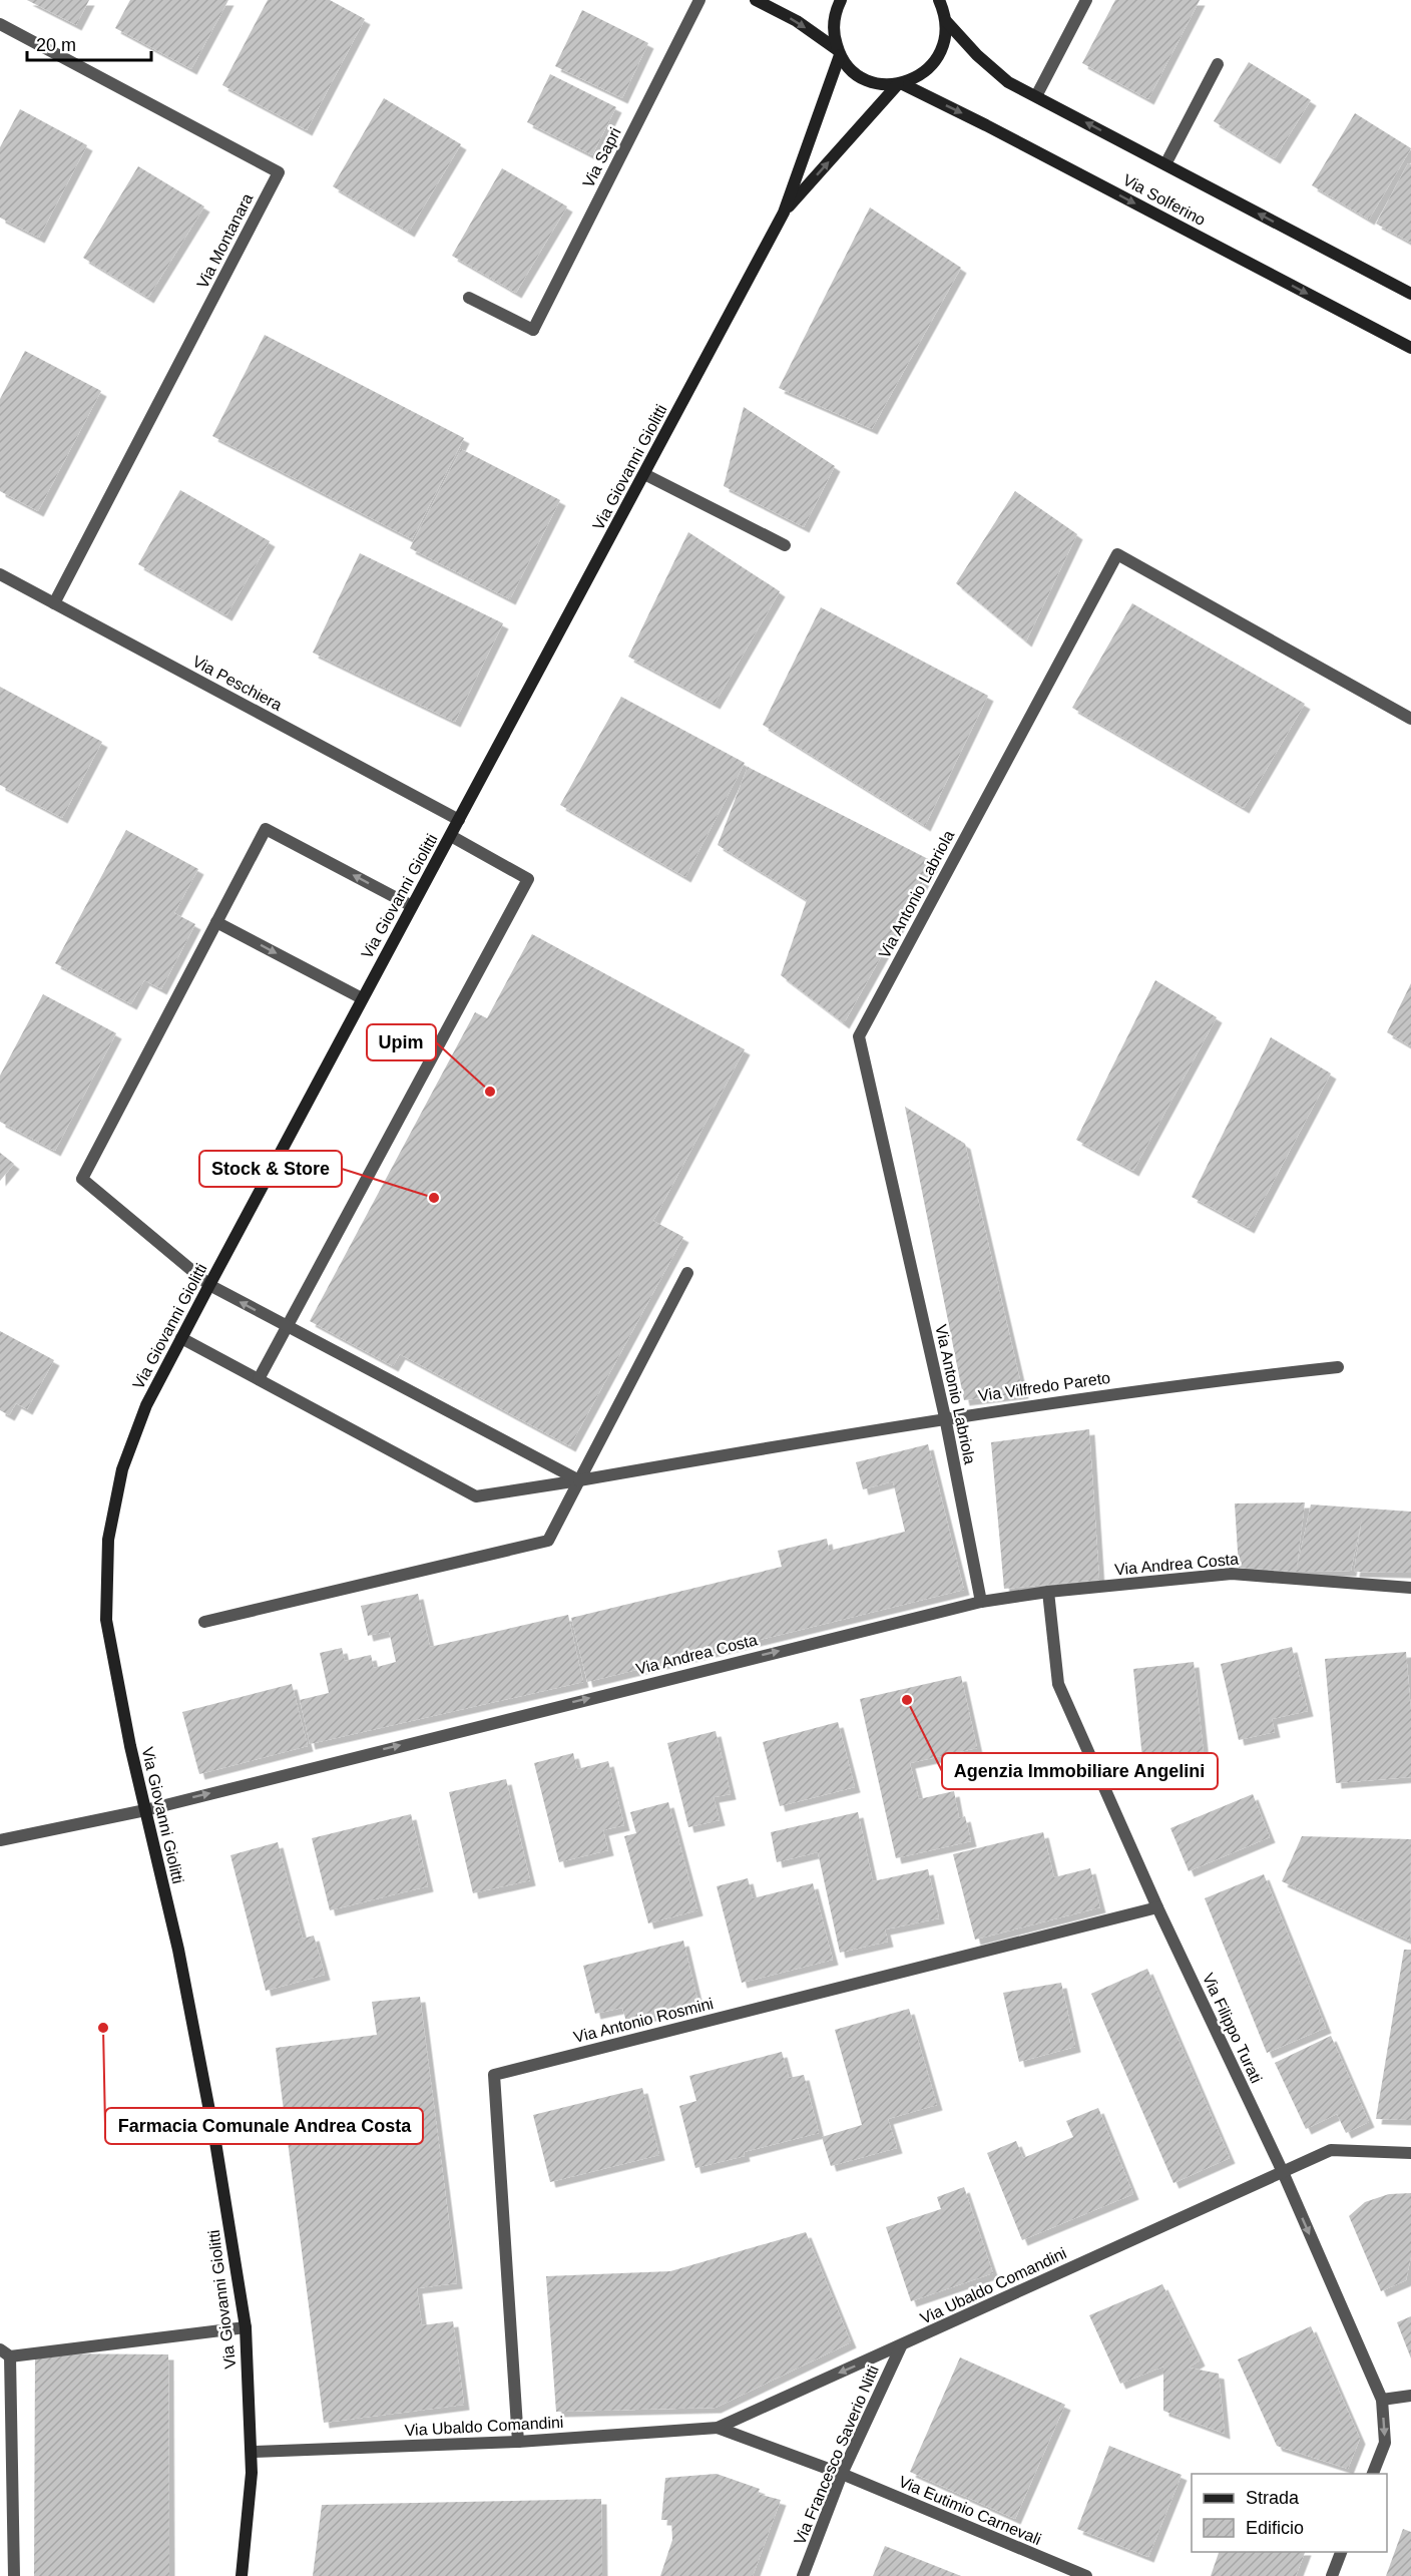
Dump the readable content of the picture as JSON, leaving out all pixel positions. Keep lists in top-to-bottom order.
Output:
{
  "streets": {
    "street": [
      "Via Sapri",
      "Via Solferino",
      "Via Montanara",
      "Via Giovanni Giolitti",
      "Via Peschiera",
      "Via Antonio Labriola",
      "Via Vilfredo Pareto",
      "Via Andrea Costa",
      "Via Antonio Rosmini",
      "Via Filippo Turati",
      "Via Ubaldo Comandini",
      "Via Francesco Saverio Nitti",
      "Via Eutimio Carnevali"
    ]
  },
  "crossings": [
    ["Via Solferino", "Via Giovanni Giolitti"],
    ["Via Montanara", "Via Peschiera"],
    ["Via Giovanni Giolitti", "Via Peschiera"],
    ["Via Giovanni Giolitti", "Via Vilfredo Pareto"],
    ["Via Giovanni Giolitti", "Via Andrea Costa"],
    ["Via Giovanni Giolitti", "Via Ubaldo Comandini"],
    ["Via Antonio Labriola", "Via Vilfredo Pareto"],
    ["Via Antonio Labriola", "Via Andrea Costa"],
    ["Via Andrea Costa", "Via Filippo Turati"],
    ["Via Antonio Rosmini", "Via Filippo Turati"],
    ["Via Antonio Rosmini", "Via Ubaldo Comandini"],
    ["Via Filippo Turati", "Via Ubaldo Comandini"],
    ["Via Ubaldo Comandini", "Via Francesco Saverio Nitti"],
    ["Via Ubaldo Comandini", "Via Eutimio Carnevali"],
    ["Via Francesco Saverio Nitti", "Via Eutimio Carnevali"]
  ],
  "one_way": ["Via Andrea Costa"],
  "places": [
    "Upim",
    "Stock & Store",
    "Agenzia Immobiliare Angelini",
    "Farmacia Comunale Andrea Costa"
  ],
  "legend": ["Strada", "Edificio"],
  "scale_bar": "20 m"
}
